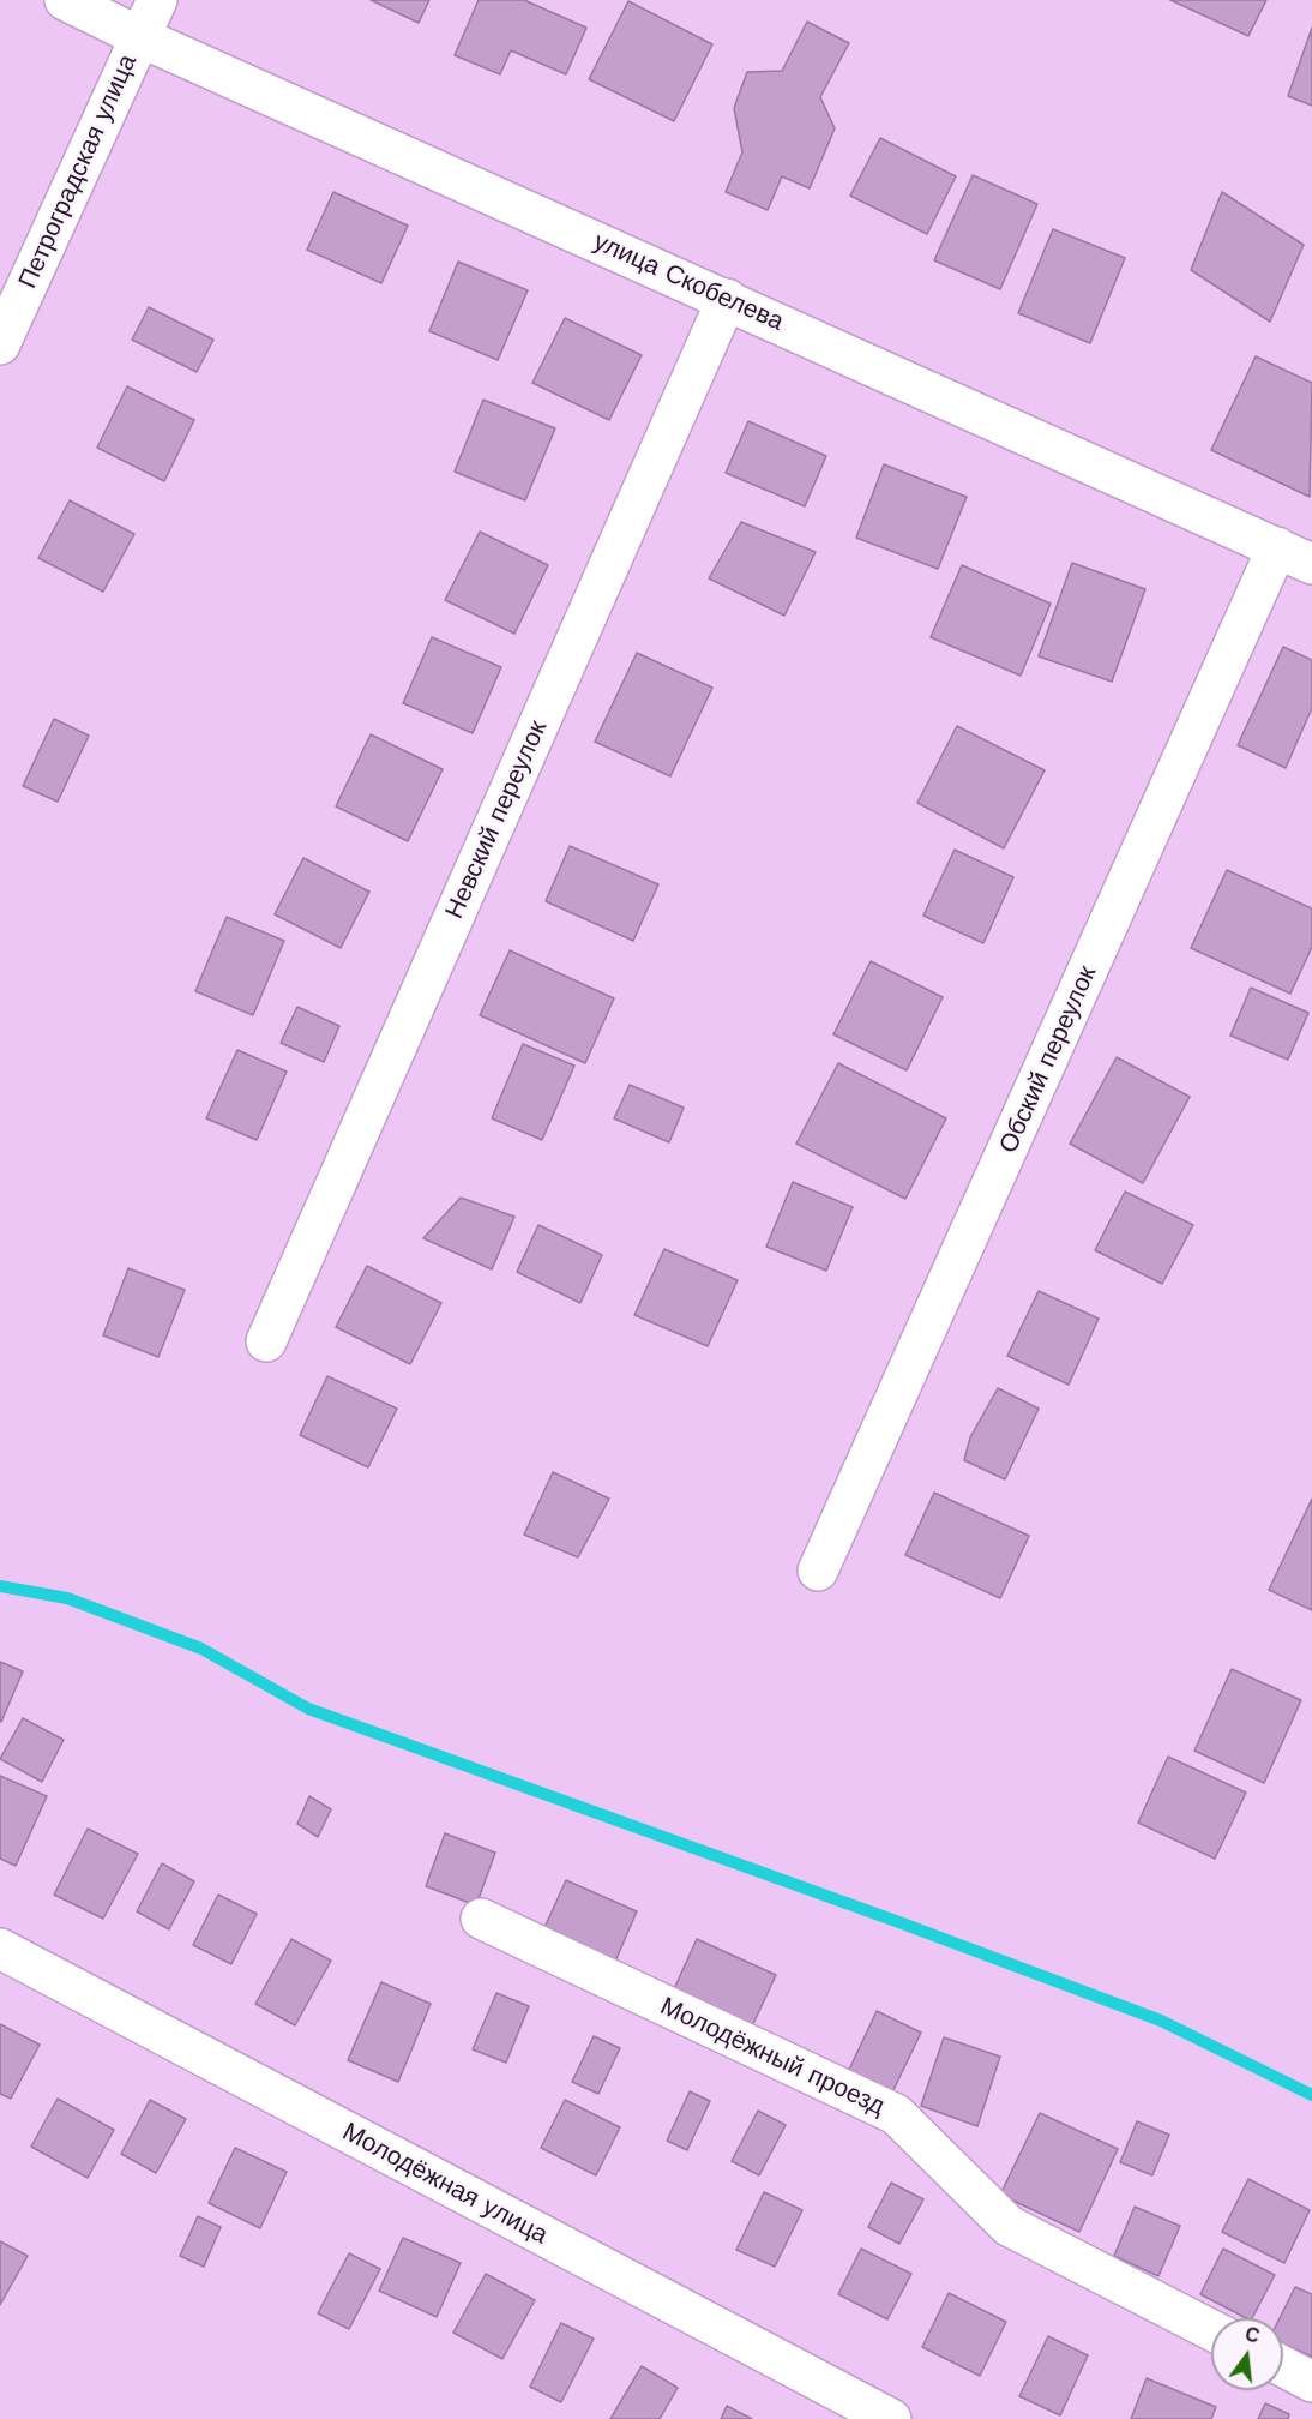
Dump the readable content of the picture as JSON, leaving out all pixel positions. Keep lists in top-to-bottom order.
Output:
{
  "streets": {
    "street": [
      "Петроградская улица",
      "улица Скобелева",
      "Невский переулок",
      "Обский переулок",
      "Молодёжный проезд",
      "Молодёжная улица"
    ]
  },
  "crossings": [
    ["Петроградская улица", "улица Скобелева"],
    ["улица Скобелева", "Невский переулок"],
    ["улица Скобелева", "Обский переулок"]
  ],
  "north": "top"
}
